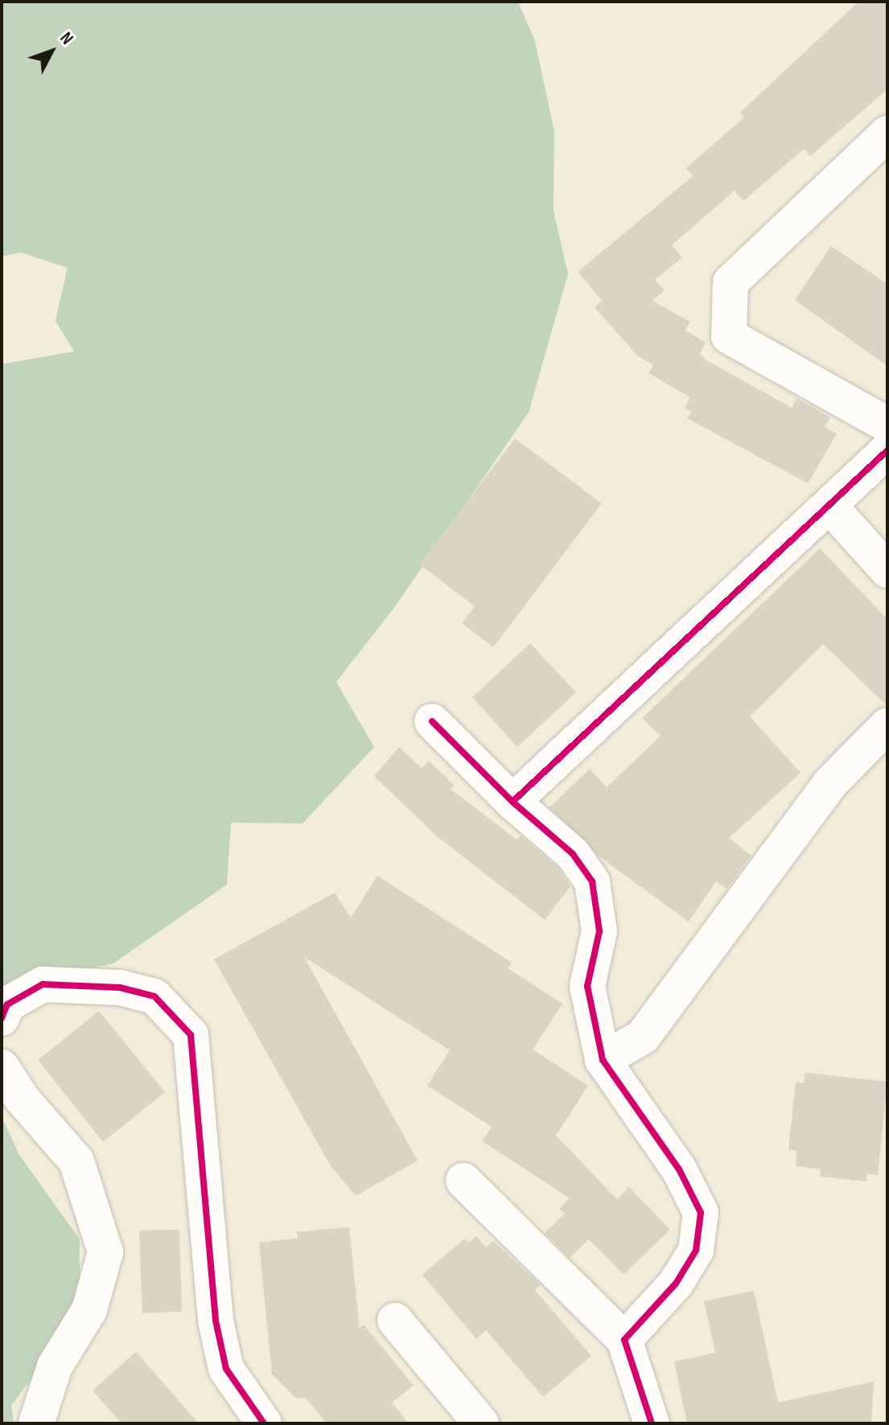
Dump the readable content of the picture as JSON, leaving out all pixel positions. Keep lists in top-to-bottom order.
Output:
{
  "north": "top right"
}
